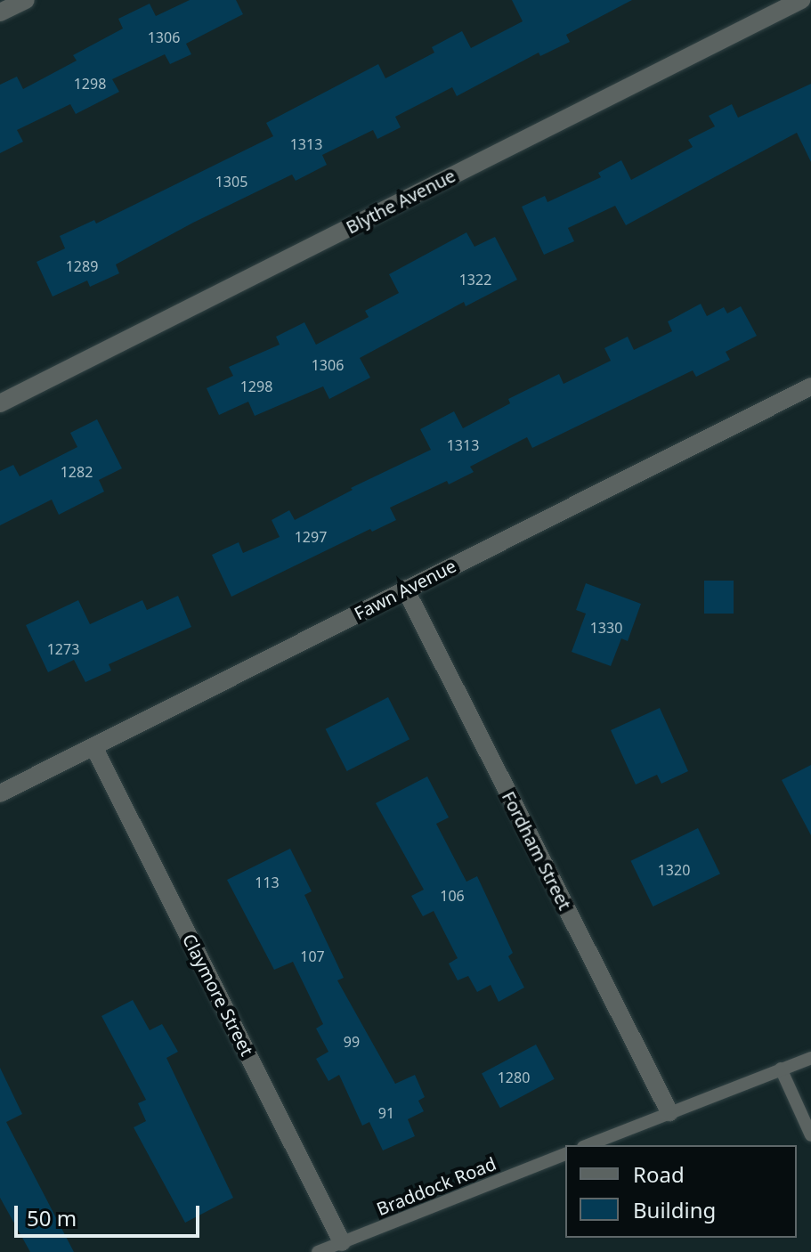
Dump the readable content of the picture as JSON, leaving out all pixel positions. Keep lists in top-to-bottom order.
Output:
{
  "streets": {
    "street": [
      "Blythe Avenue",
      "Fawn Avenue",
      "Fordham Street",
      "Claymore Street"
    ],
    "lane": ["Braddock Road"]
  },
  "crossings": [
    ["Fawn Avenue", "Fordham Street"],
    ["Fawn Avenue", "Claymore Street"],
    ["Claymore Street", "Braddock Road"]
  ],
  "house_numbers": [
    "1306",
    "1298",
    "1313",
    "1305",
    "1289",
    "1322",
    "1306",
    "1298",
    "1313",
    "1282",
    "1297",
    "1330",
    "1273",
    "1320",
    "113",
    "106",
    "107",
    "99",
    "1280",
    "91"
  ],
  "legend": ["Road", "Building"],
  "scale_bar": "50 m"
}
